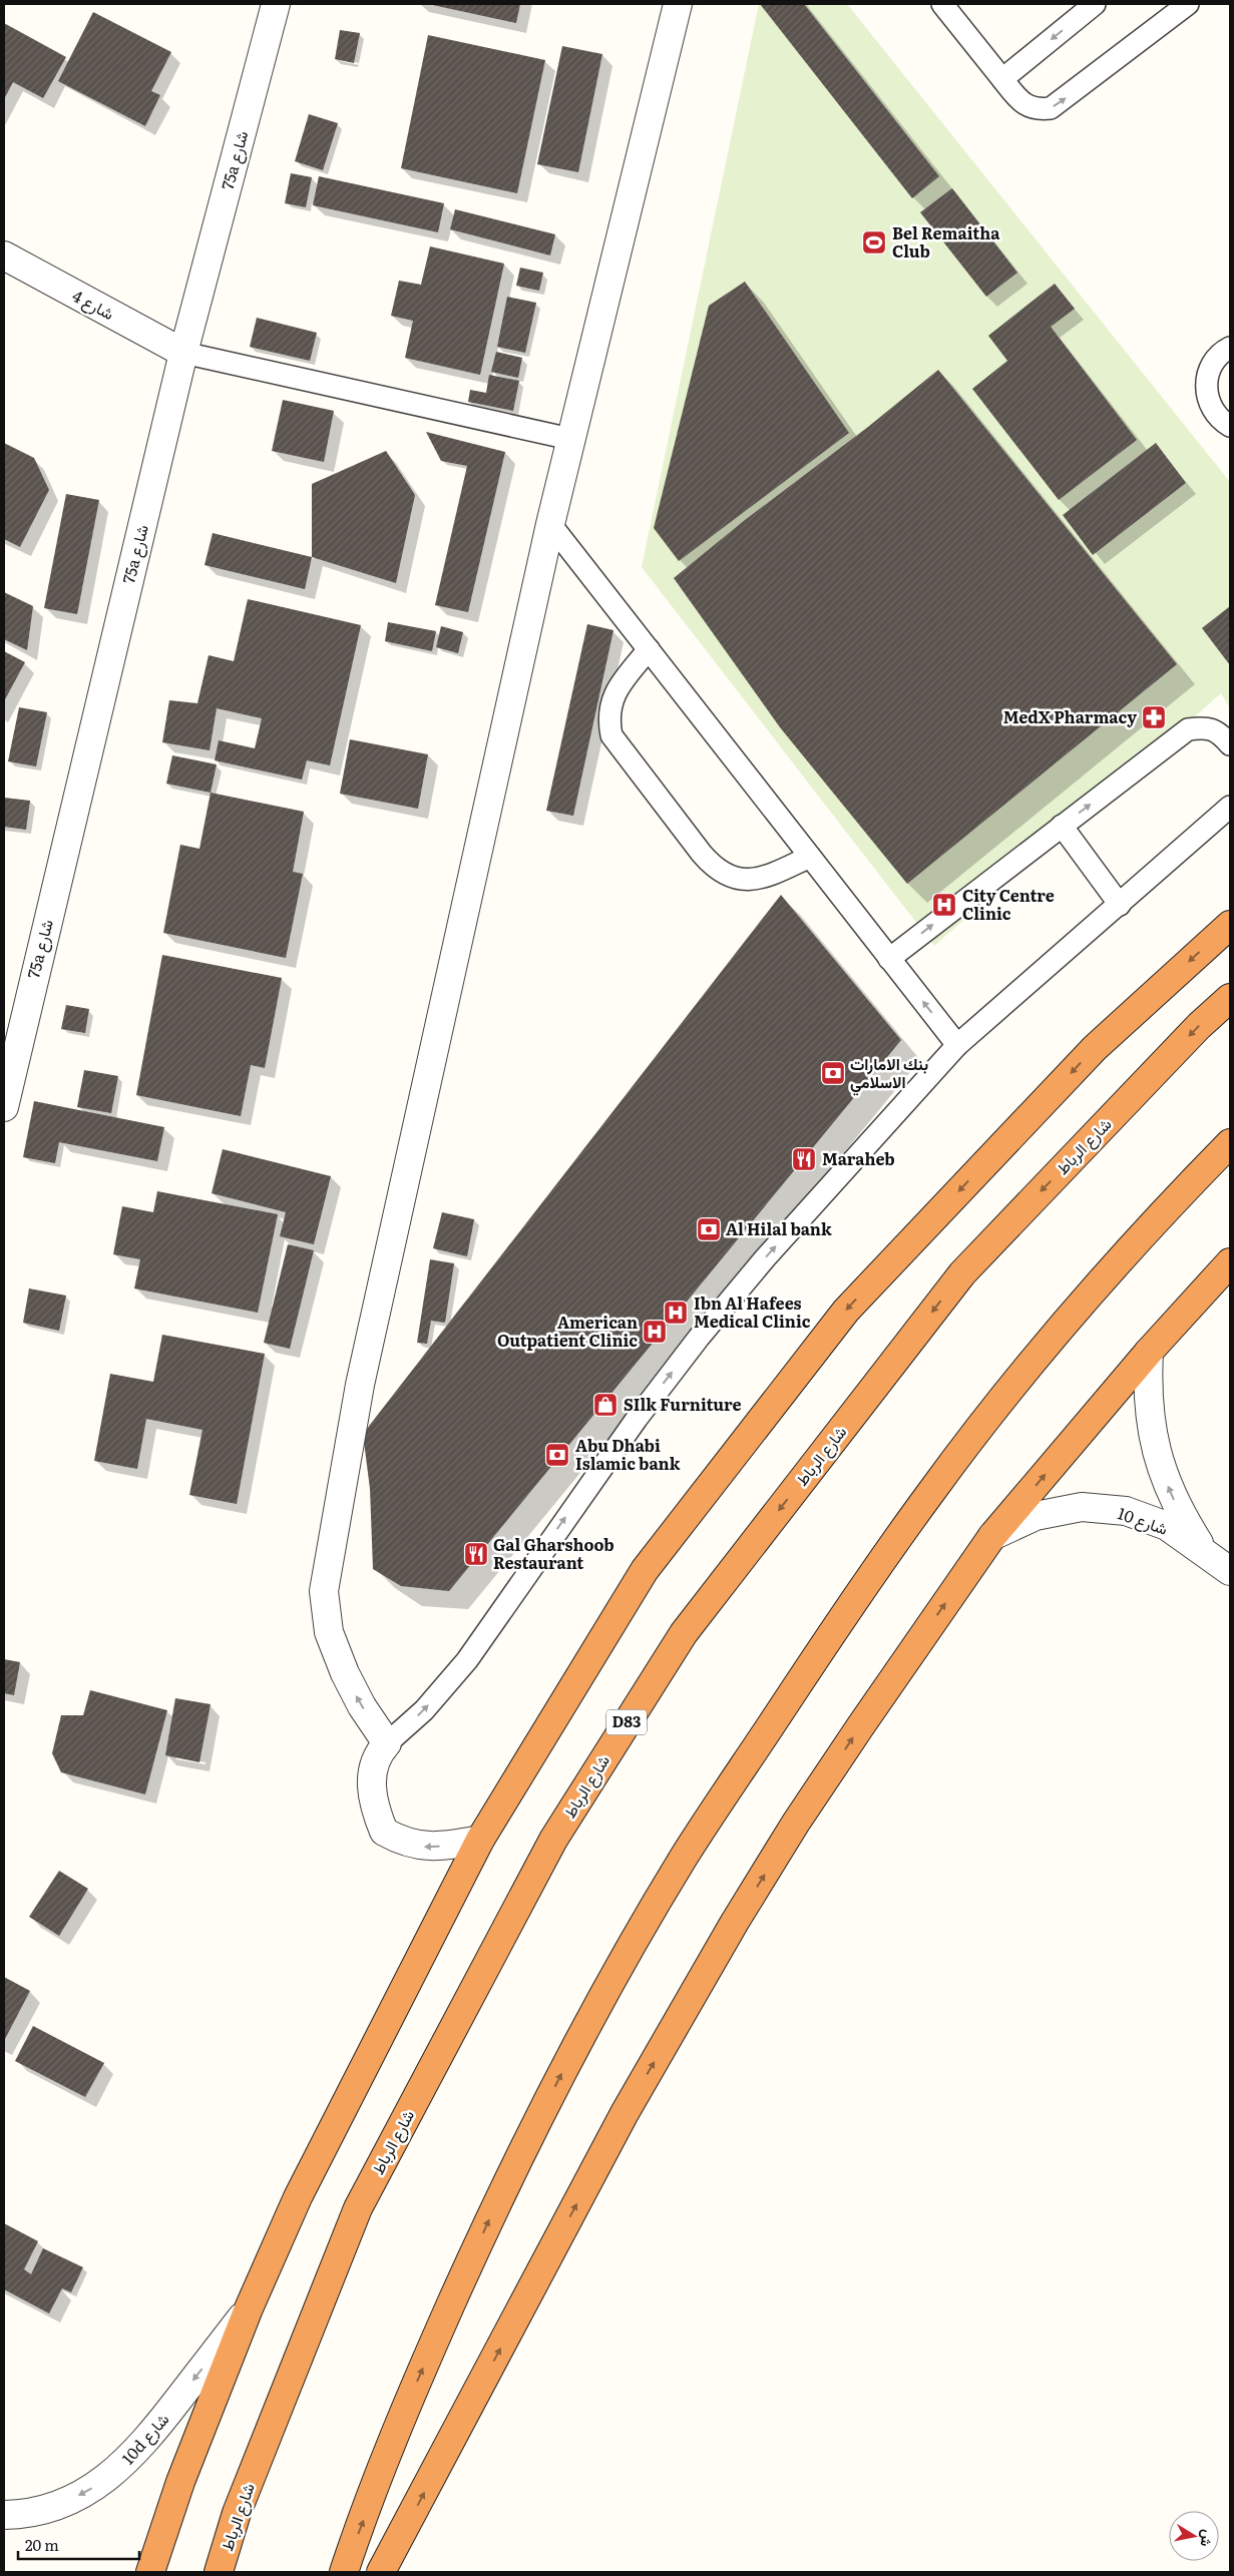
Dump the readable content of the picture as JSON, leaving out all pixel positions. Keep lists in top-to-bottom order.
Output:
{
  "streets": {
    "highway": ["شارع الرباط", "D83"],
    "street": [
      "75a شارع",
      "شارع 4",
      "شارع 10",
      "10d شارع"
    ]
  },
  "crossings": [
    ["75a شارع", "شارع 4"]
  ],
  "one_way": ["شارع 10", "10d شارع"],
  "places": {
    "sports": ["Bel Remaitha Club"],
    "pharmacy": ["MedX Pharmacy"],
    "hospital": ["City Centre Clinic", "Ibn Al Hafees Medical Clinic", "American Outpatient Clinic"],
    "bank": ["بنك الامارات الاسلامي", "Al Hilal bank", "Abu Dhabi Islamic bank"],
    "restaurant": ["Maraheb", "Gal Gharshoob Restaurant"],
    "shop": ["SIlk Furniture"]
  },
  "scale_bar": "20 m",
  "north": "right"
}
